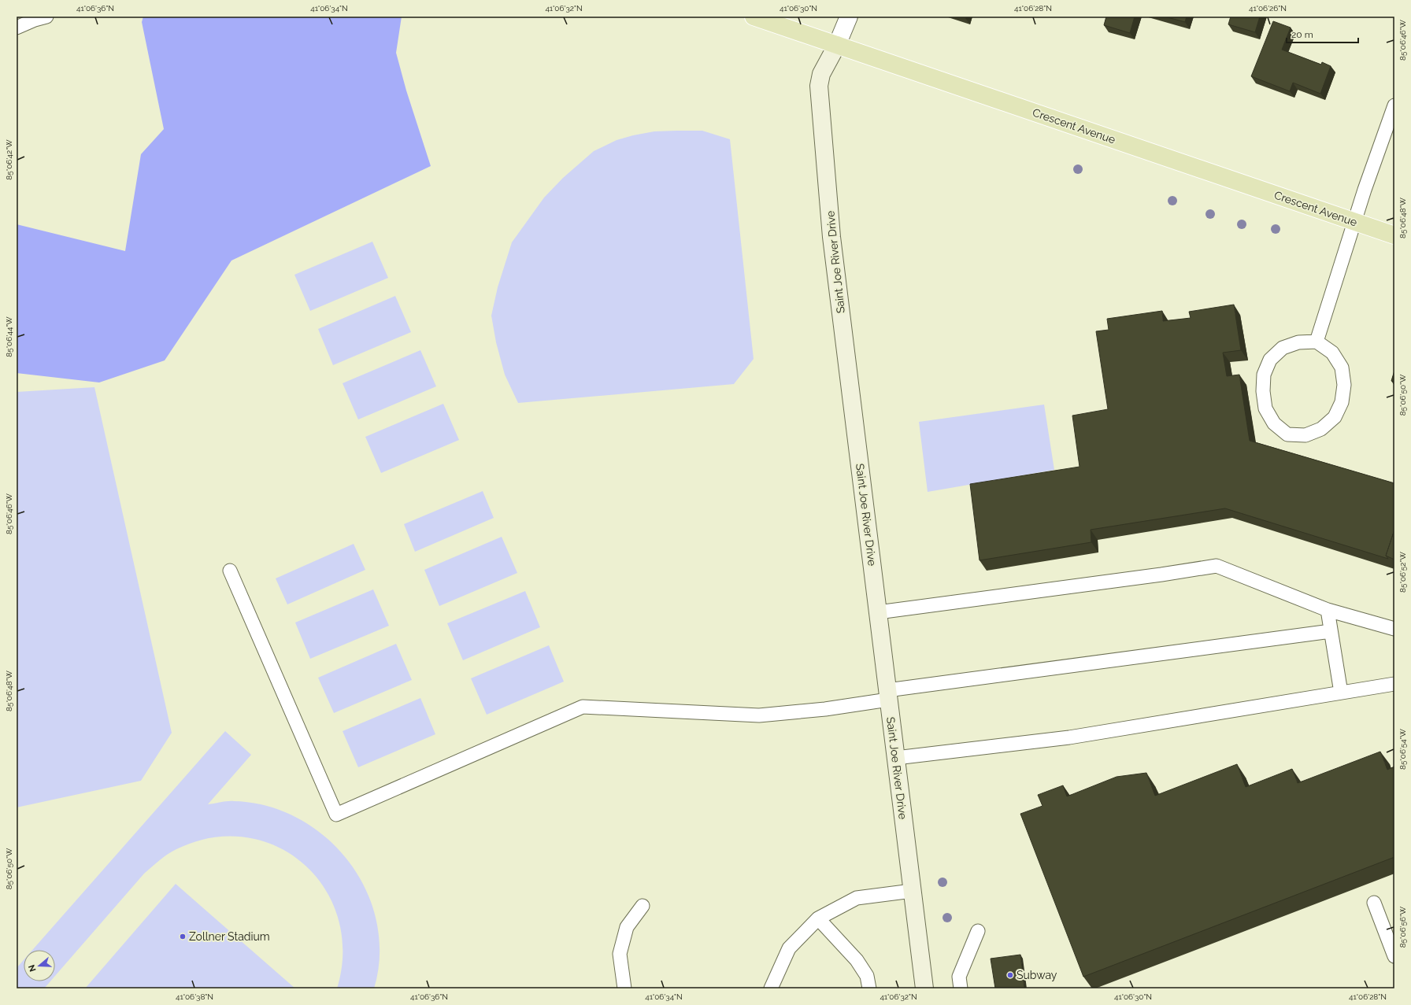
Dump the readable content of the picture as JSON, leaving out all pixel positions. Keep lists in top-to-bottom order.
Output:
{
  "streets": {
    "main road": ["Crescent Avenue", "Saint Joe River Drive"]
  },
  "crossings": [
    ["Crescent Avenue", "Saint Joe River Drive"]
  ],
  "places": ["Zollner Stadium", "Subway"],
  "scale_bar": "20 m",
  "north": "left",
  "coordinates": [
    "41°06'36\"N",
    "41°06'34\"N",
    "41°06'32\"N",
    "41°06'30\"N",
    "41°06'28\"N",
    "41°06'26\"N",
    "85°06'46\"W",
    "85°06'42\"W",
    "85°06'48\"W",
    "85°06'44\"W",
    "85°06'50\"W",
    "85°06'52\"W",
    "85°06'54\"W",
    "85°06'56\"W",
    "41°06'38\"N"
  ]
}
